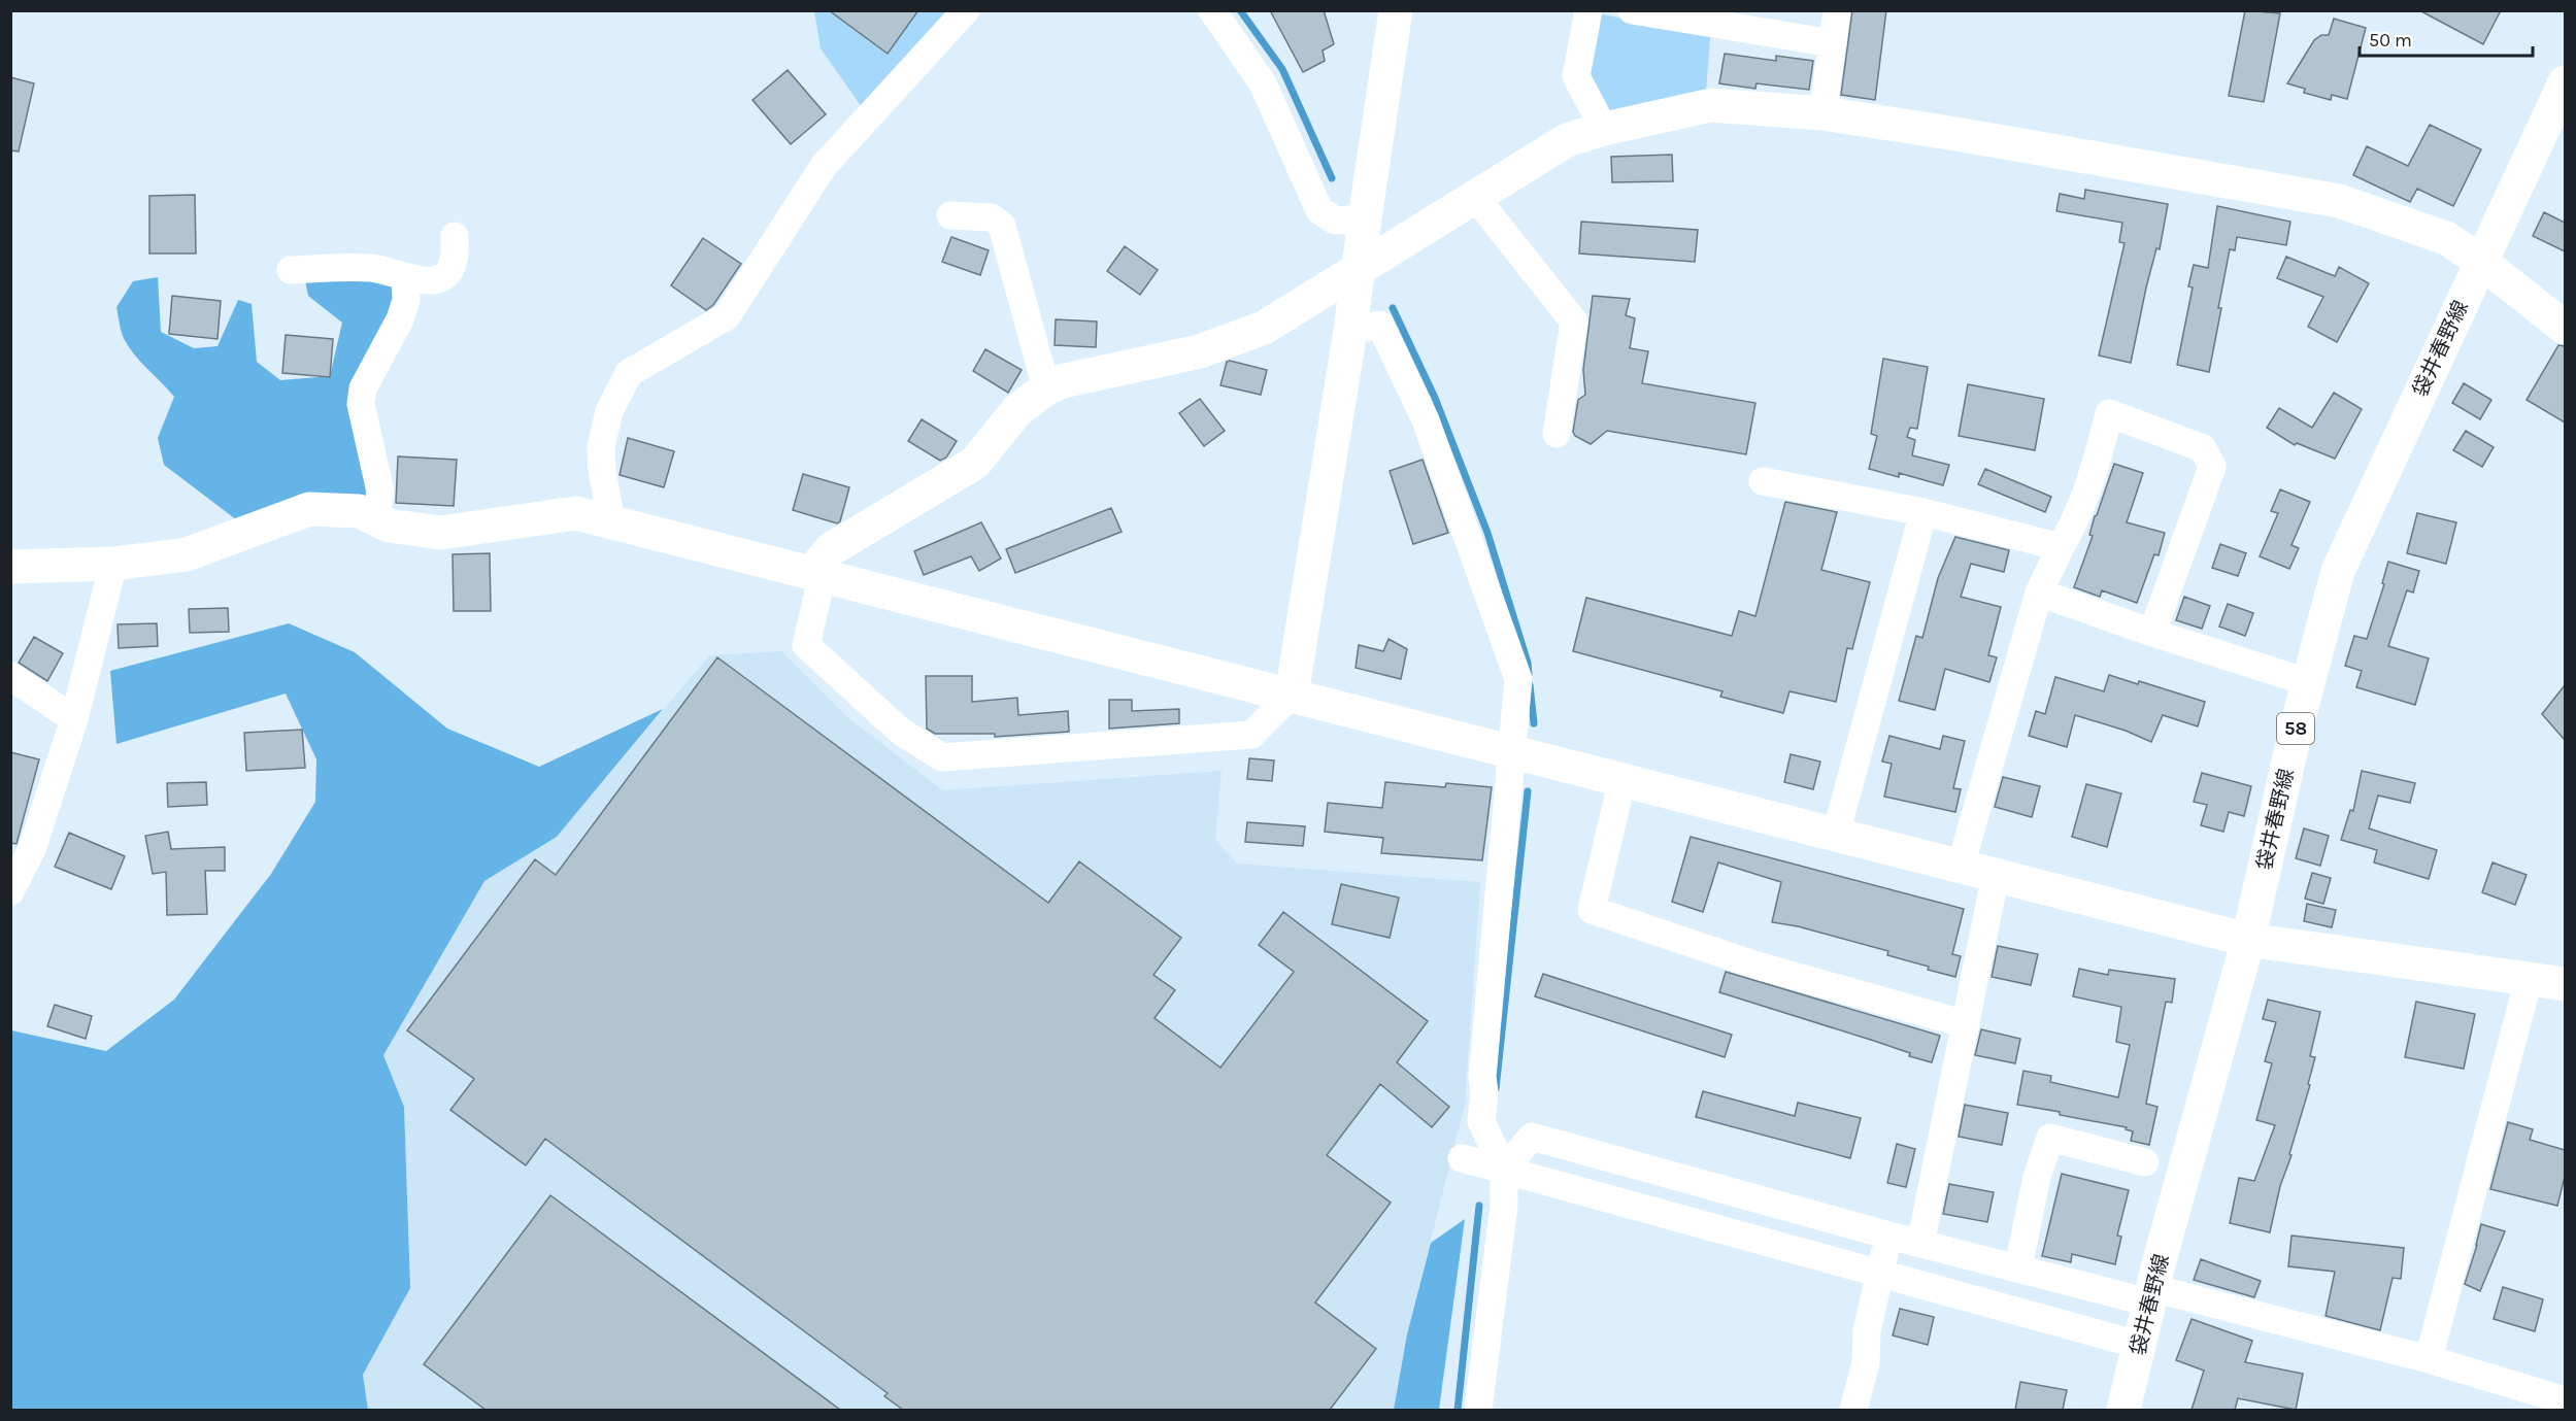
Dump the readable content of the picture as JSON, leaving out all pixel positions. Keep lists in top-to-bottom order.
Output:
{
  "streets": {
    "street": ["袋井春野線", "58"]
  },
  "scale_bar": "50 m"
}
